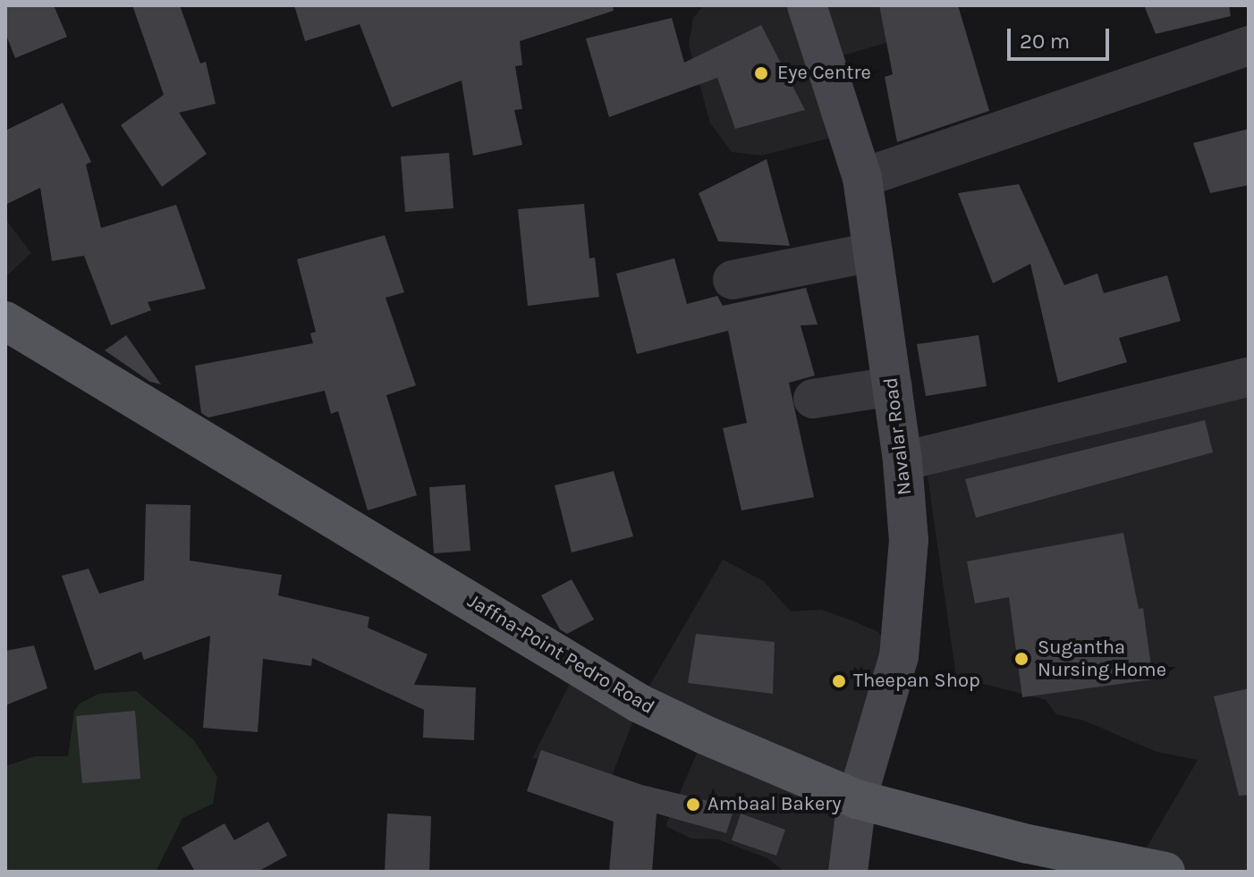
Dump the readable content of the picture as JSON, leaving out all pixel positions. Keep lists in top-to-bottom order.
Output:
{
  "streets": {
    "main road": ["Jaffna-Point Pedro Road"],
    "street": ["Navalar Road"]
  },
  "crossings": [
    ["Navalar Road", "Jaffna-Point Pedro Road"]
  ],
  "places": [
    "Eye Centre",
    "Sugantha Nursing Home",
    "Theepan Shop",
    "Ambaal Bakery"
  ],
  "scale_bar": "20 m"
}
